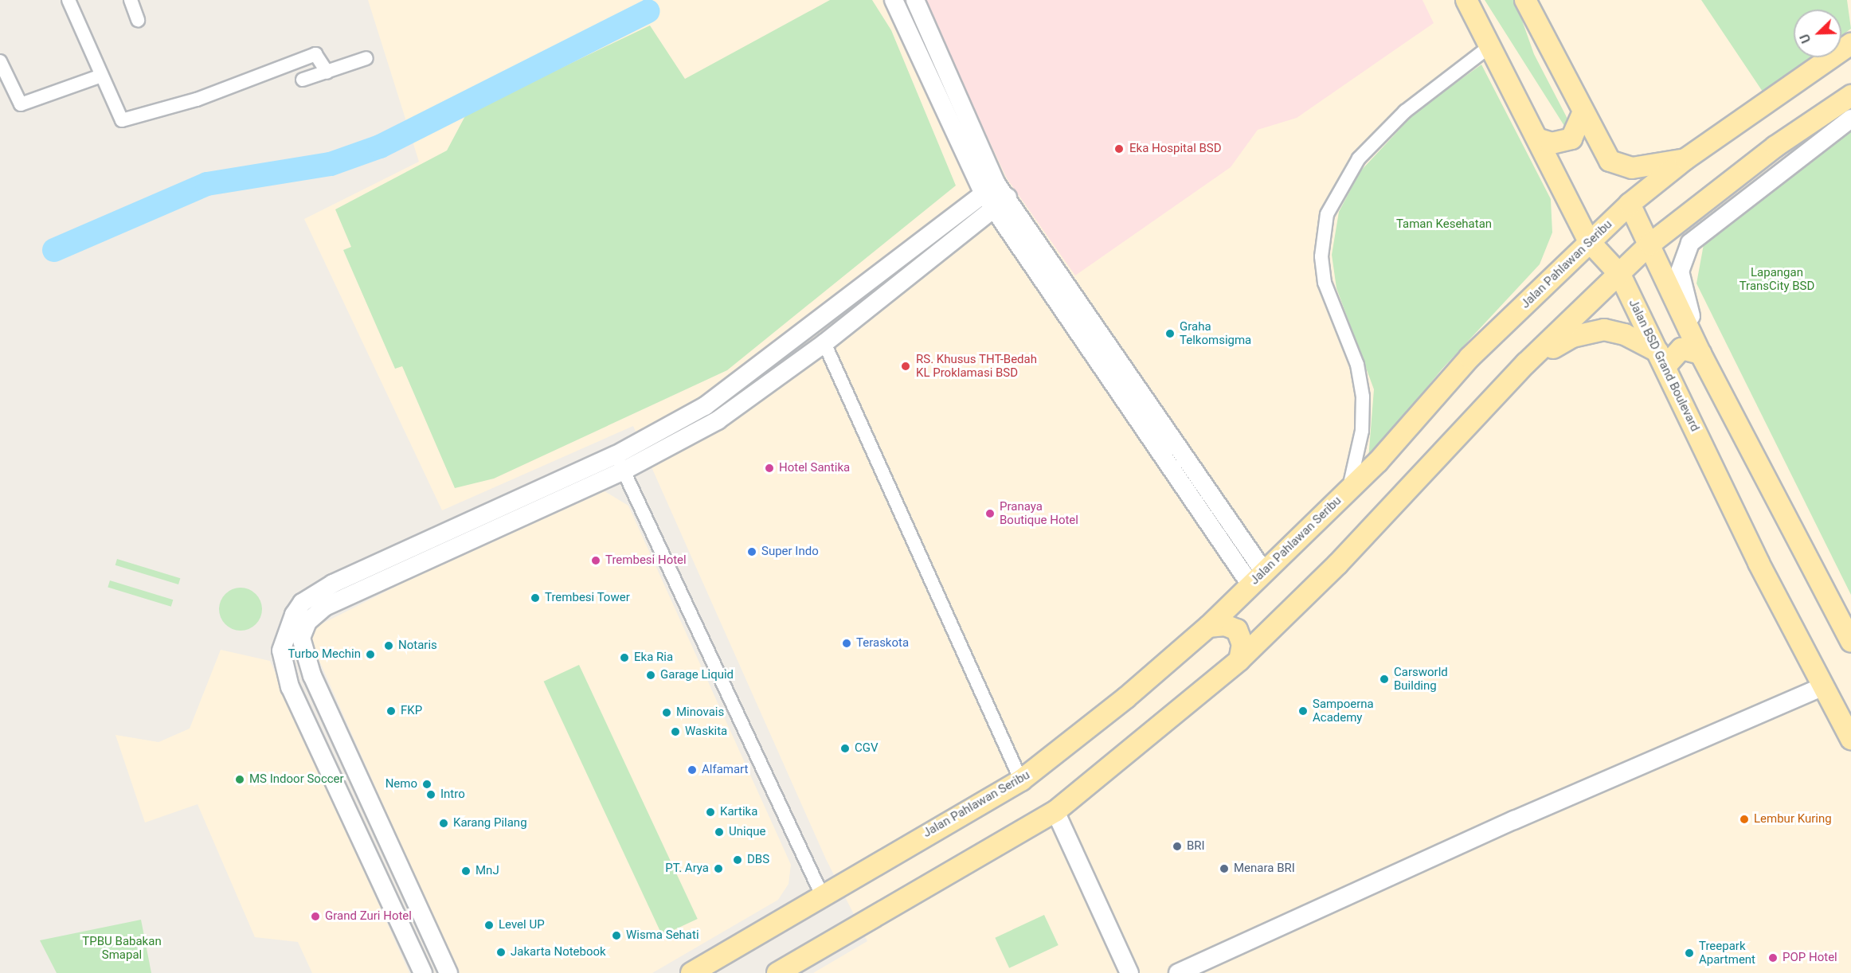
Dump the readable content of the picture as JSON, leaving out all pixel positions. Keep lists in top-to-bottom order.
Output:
{
  "streets": {
    "main road": ["Jalan Pahlawan Seribu", "Jalan BSD Grand Boulevard"]
  },
  "crossings": [
    ["Jalan Pahlawan Seribu", "Jalan BSD Grand Boulevard"]
  ],
  "parks": ["Taman Kesehatan", "Lapangan TransCity BSD", "TPBU Babakan Smapal"],
  "places": [
    "Eka Hospital BSD",
    "Graha Telkomsigma",
    "RS. Khusus THT-Bedah KL Proklamasi BSD",
    "Hotel Santika",
    "Pranaya Boutique Hotel",
    "Super Indo",
    "Trembesi Hotel",
    "Trembesi Tower",
    "Teraskota",
    "Notaris",
    "Turbo Mechin",
    "Eka Ria",
    "Garage Liquid",
    "Carsworld Building",
    "FKP",
    "Sampoerna Academy",
    "Minovais",
    "Waskita",
    "CGV",
    "Alfamart",
    "MS Indoor Soccer",
    "Nemo",
    "Intro",
    "Kartika",
    "Lembur Kuring",
    "Karang Pilang",
    "Unique",
    "BRI",
    "DBS",
    "PT. Arya",
    "Menara BRI",
    "MnJ",
    "Grand Zuri Hotel",
    "Level UP",
    "Wisma Sehati",
    "Jakarta Notebook",
    "Treepark Apartment",
    "POP Hotel"
  ],
  "north": "bottom left"
}
